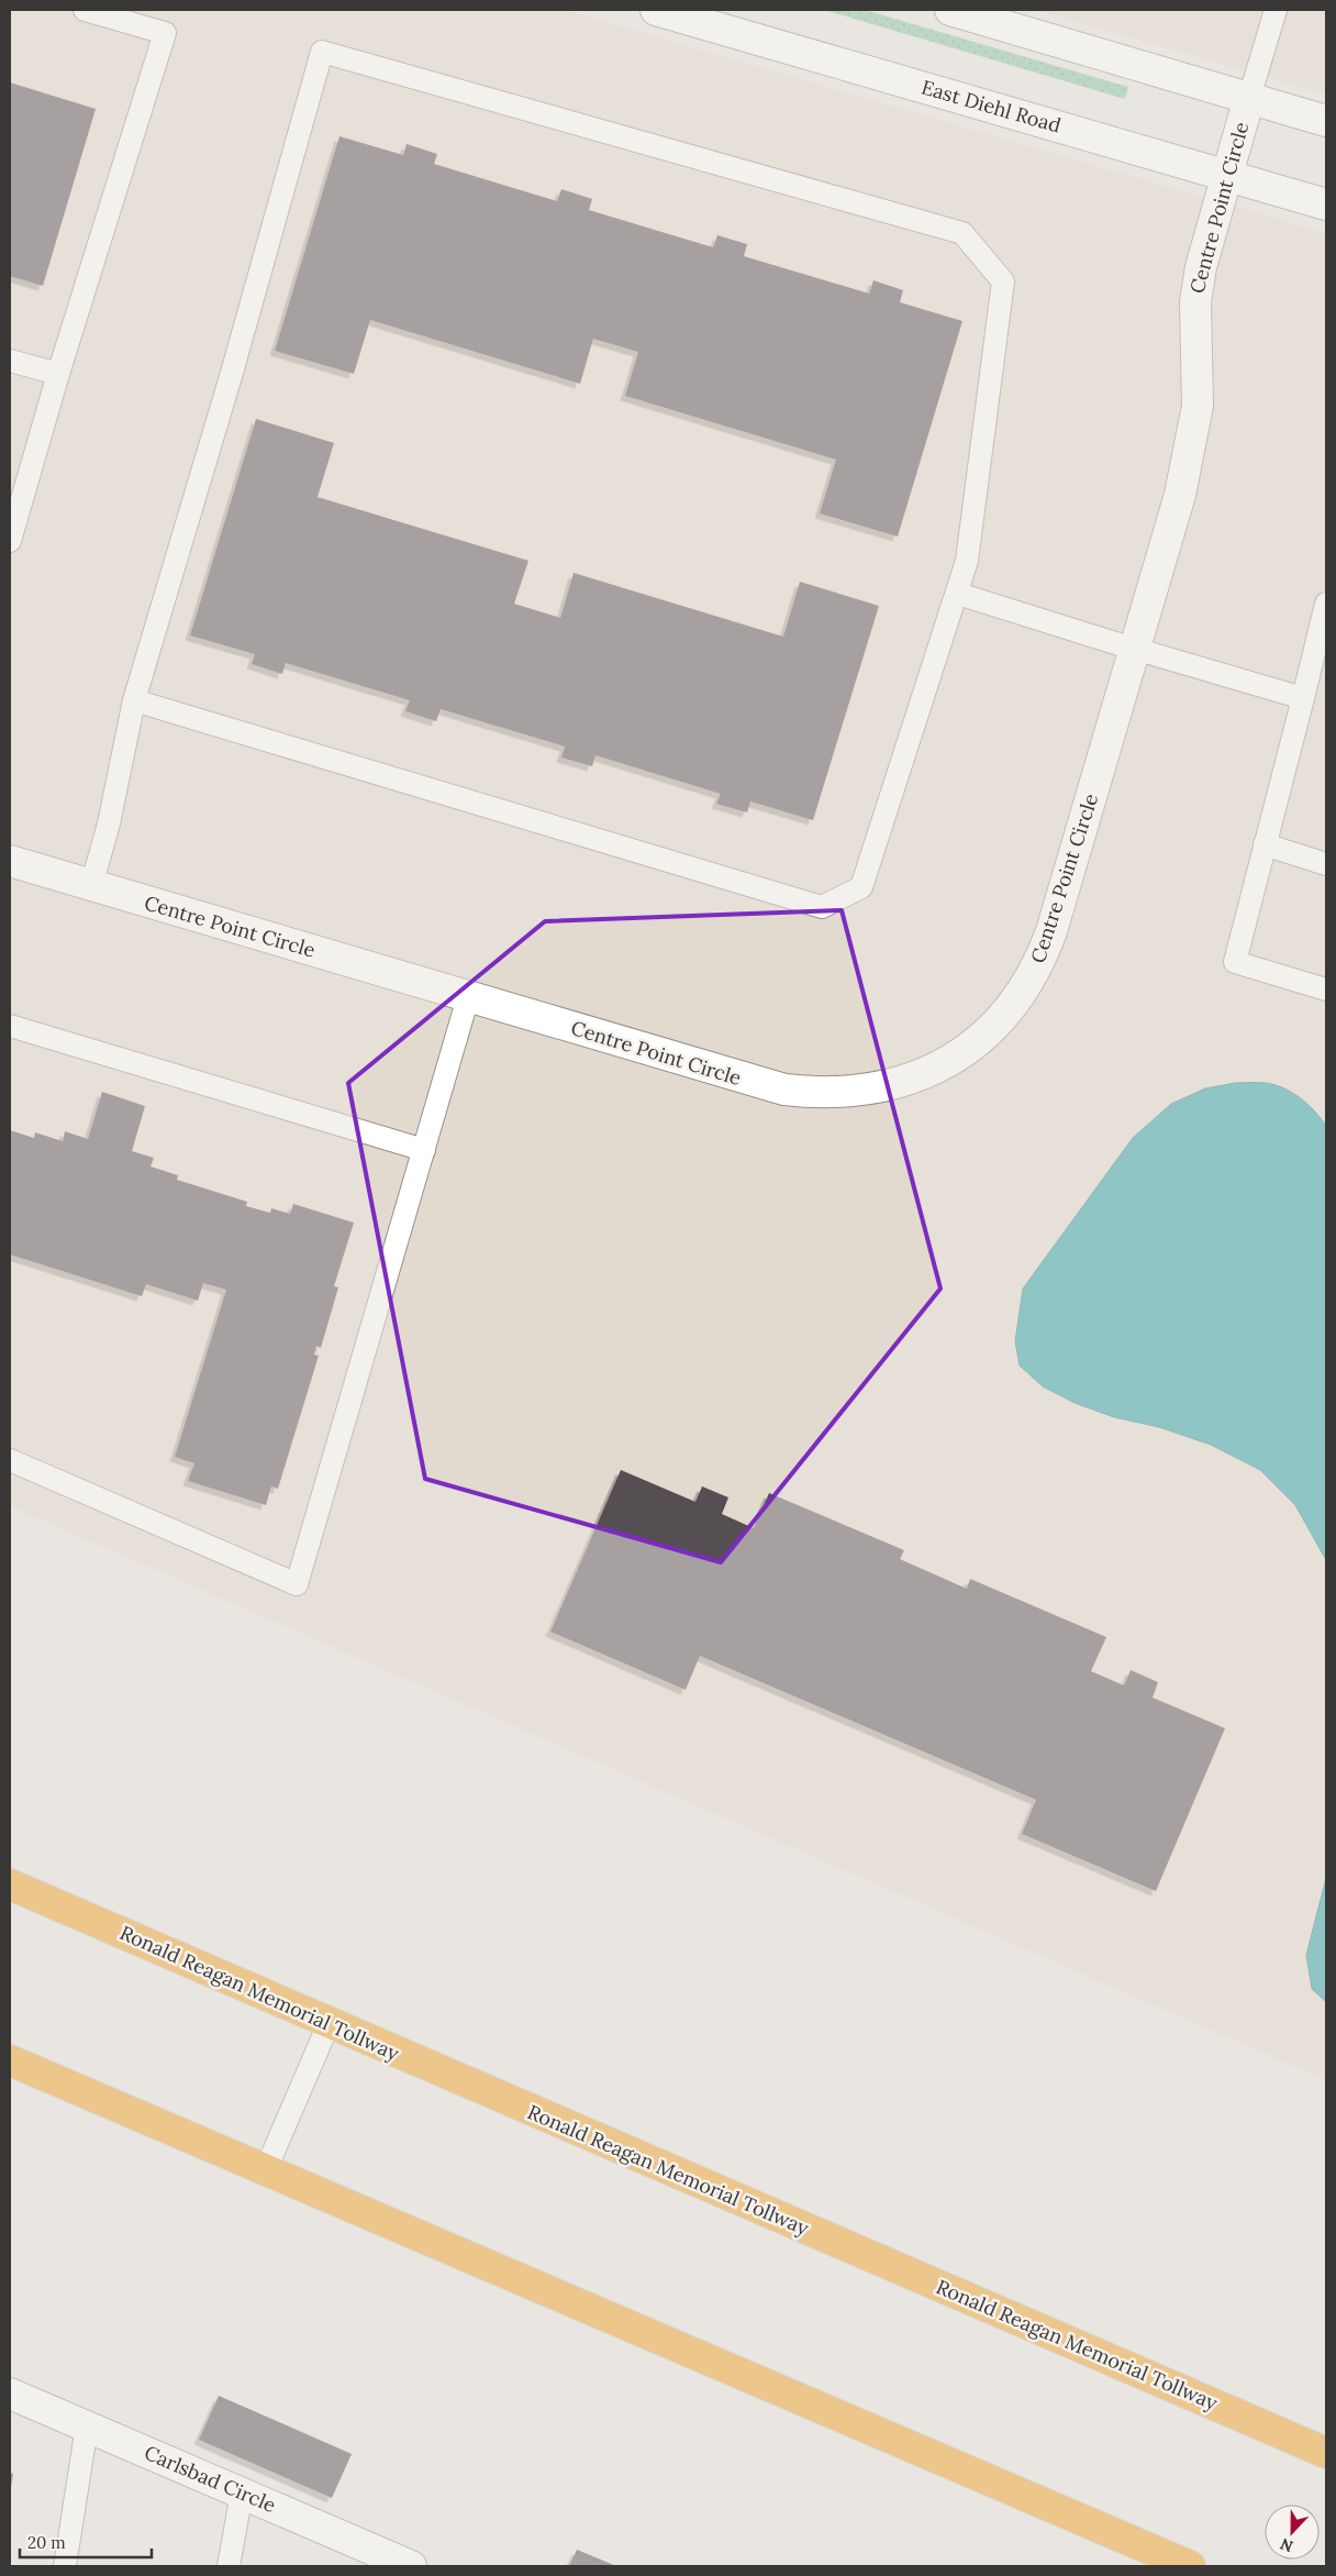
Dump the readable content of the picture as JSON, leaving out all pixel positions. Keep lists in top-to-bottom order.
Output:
{
  "streets": {
    "highway": ["Ronald Reagan Memorial Tollway"],
    "street": ["East Diehl Road", "Centre Point Circle", "Carlsbad Circle"]
  },
  "crossings": [
    ["East Diehl Road", "Centre Point Circle"]
  ],
  "scale_bar": "20 m",
  "north": "bottom"
}
